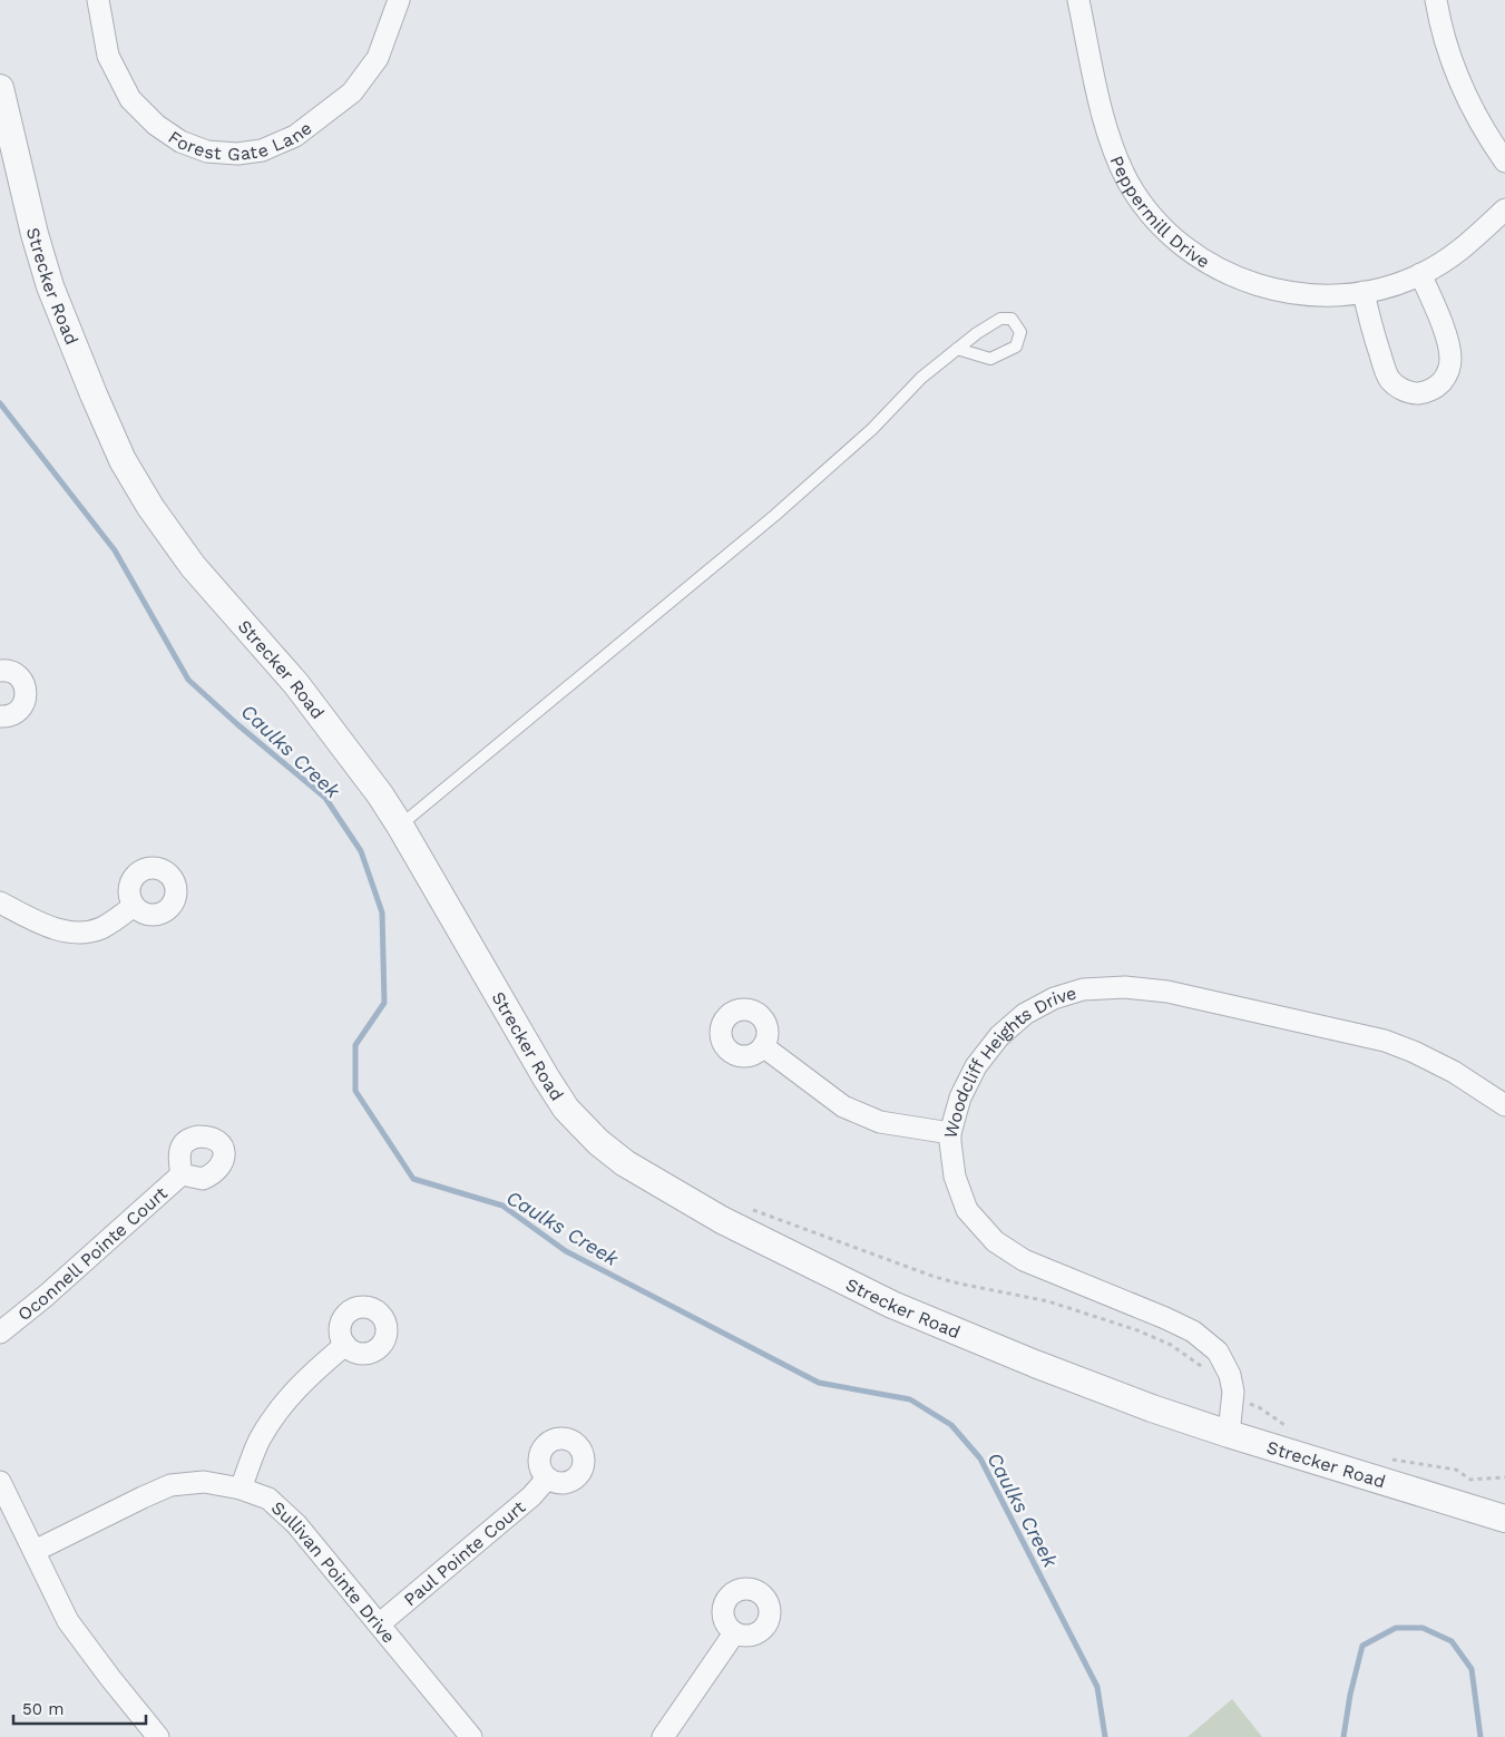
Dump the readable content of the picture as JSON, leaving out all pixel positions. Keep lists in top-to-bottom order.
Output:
{
  "streets": {
    "street": [
      "Forest Gate Lane",
      "Peppermill Drive",
      "Strecker Road",
      "Woodcliff Heights Drive",
      "Oconnell Pointe Court",
      "Paul Pointe Court",
      "Sullivan Pointe Drive"
    ]
  },
  "crossings": [
    ["Strecker Road", "Woodcliff Heights Drive"],
    ["Paul Pointe Court", "Sullivan Pointe Drive"]
  ],
  "water": ["Caulks Creek"],
  "scale_bar": "50 m"
}
